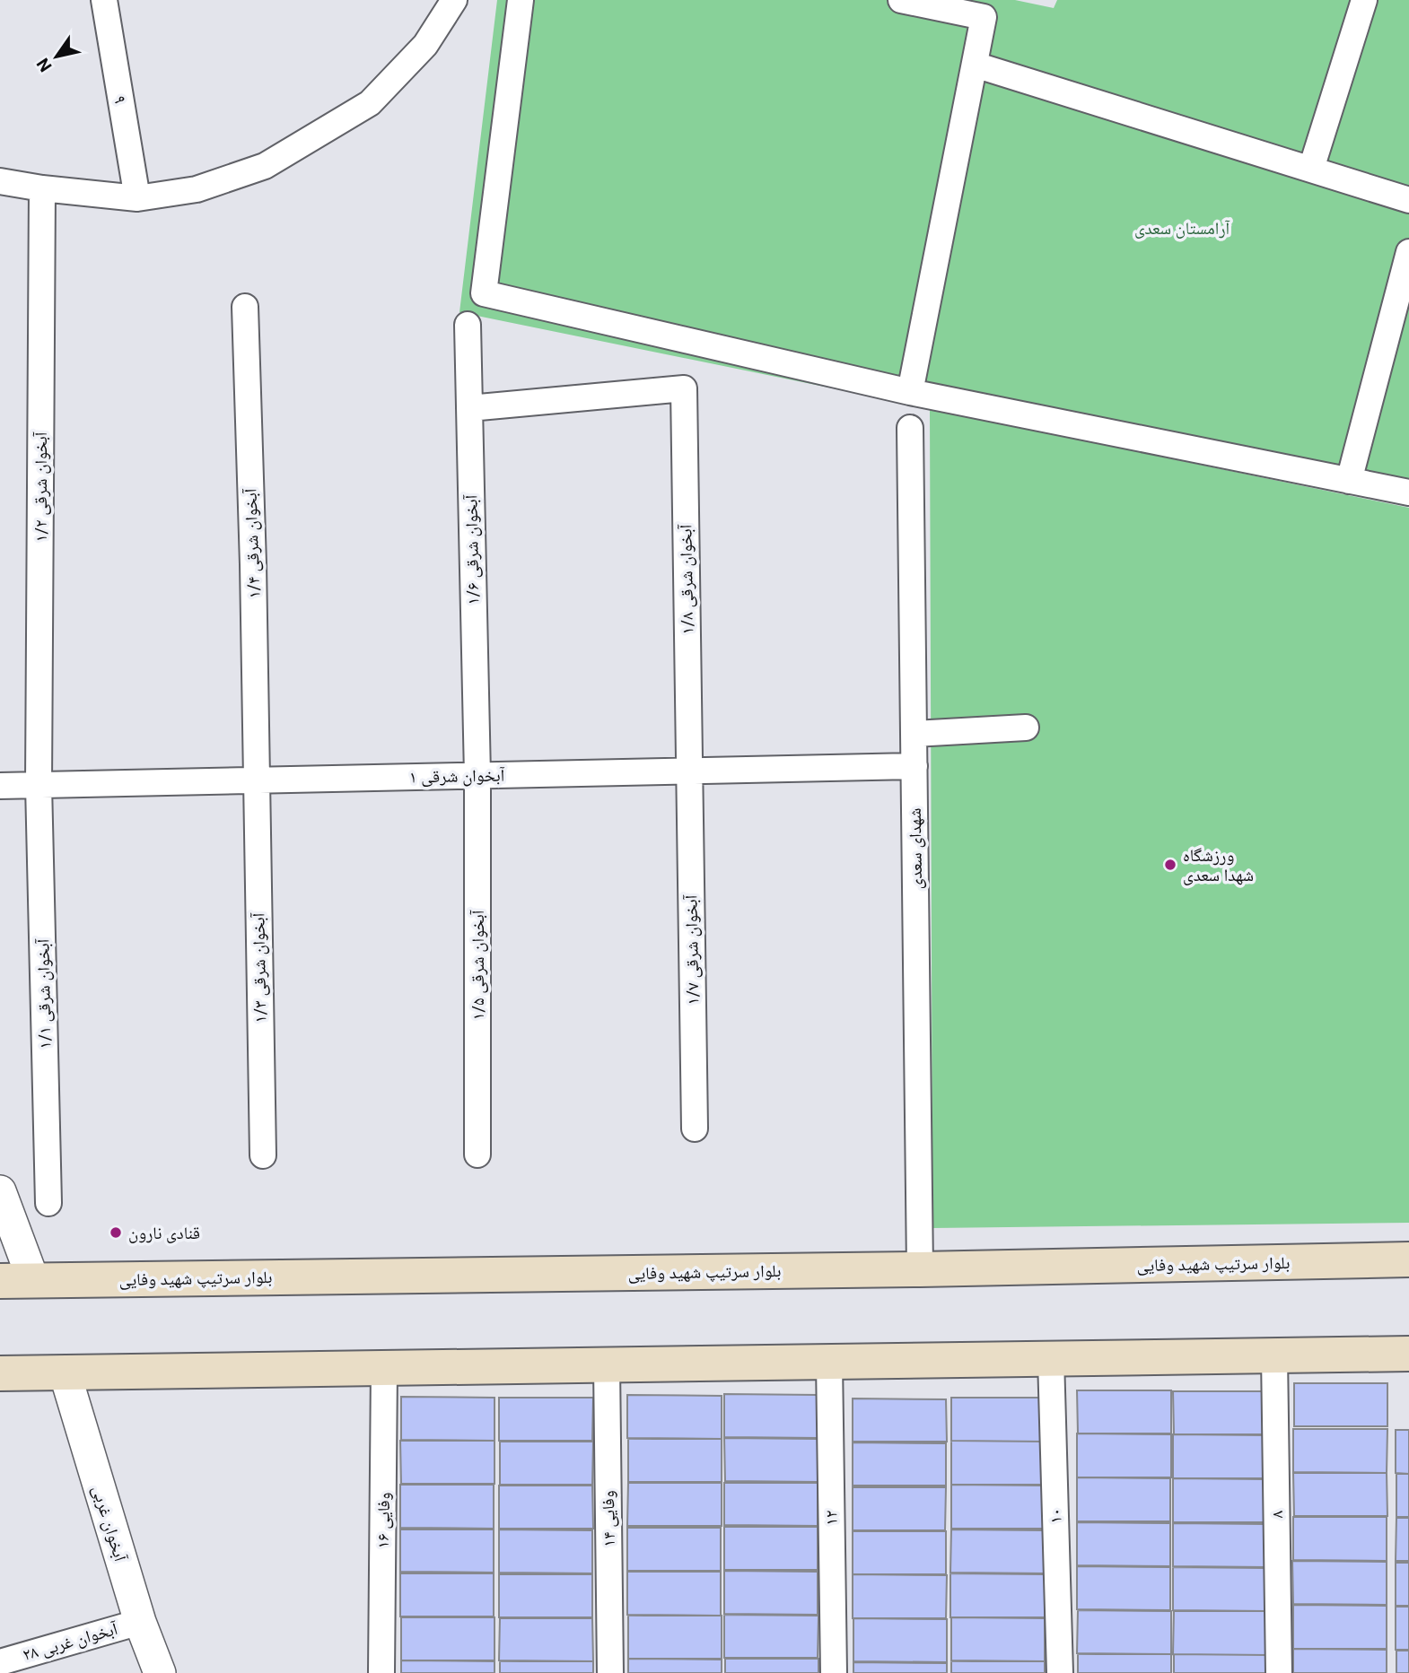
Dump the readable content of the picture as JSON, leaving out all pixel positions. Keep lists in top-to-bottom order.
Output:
{
  "streets": {
    "main road": ["بلوار سرتیپ شهید وفایی"],
    "street": [
      "۹",
      "آبخوان شرقی ۱/۲",
      "آبخوان شرقی ۱/۴",
      "آبخوان شرقی ۱/۶",
      "آبخوان شرقی ۱/۸",
      "آبخوان شرقی ۱",
      "شهدای سعدی",
      "آبخوان شرقی ۱/۷",
      "آبخوان شرقی ۱/۵",
      "آبخوان شرقی ۱/۳",
      "آبخوان شرقی ۱/۱",
      "۸",
      "۱۰",
      "۱۲",
      "وفایی ۱۴",
      "وفایی ۱۶",
      "آبخوان غربی",
      "آبخوان غربی ۲۸"
    ]
  },
  "crossings": [
    ["آبخوان شرقی ۱/۲", "آبخوان شرقی ۱"],
    ["آبخوان شرقی ۱/۲", "آبخوان شرقی ۱/۱"],
    ["آبخوان شرقی ۱/۴", "آبخوان شرقی ۱"],
    ["آبخوان شرقی ۱/۴", "آبخوان شرقی ۱/۳"],
    ["آبخوان شرقی ۱/۶", "آبخوان شرقی ۱/۸"],
    ["آبخوان شرقی ۱/۶", "آبخوان شرقی ۱"],
    ["آبخوان شرقی ۱/۶", "آبخوان شرقی ۱/۵"],
    ["آبخوان شرقی ۱/۸", "آبخوان شرقی ۱"],
    ["آبخوان شرقی ۱/۸", "آبخوان شرقی ۱/۷"],
    ["آبخوان شرقی ۱", "شهدای سعدی"],
    ["آبخوان شرقی ۱", "آبخوان شرقی ۱/۷"],
    ["آبخوان شرقی ۱", "آبخوان شرقی ۱/۵"],
    ["آبخوان شرقی ۱", "آبخوان شرقی ۱/۳"],
    ["آبخوان شرقی ۱", "آبخوان شرقی ۱/۱"],
    ["شهدای سعدی", "بلوار سرتیپ شهید وفایی"],
    ["آبخوان غربی", "آبخوان غربی ۲۸"]
  ],
  "parks": ["آرامستان سعدی"],
  "places": ["ورزشگاه شهدا سعدی", "قنادی نارون"],
  "north": "bottom left"
}
